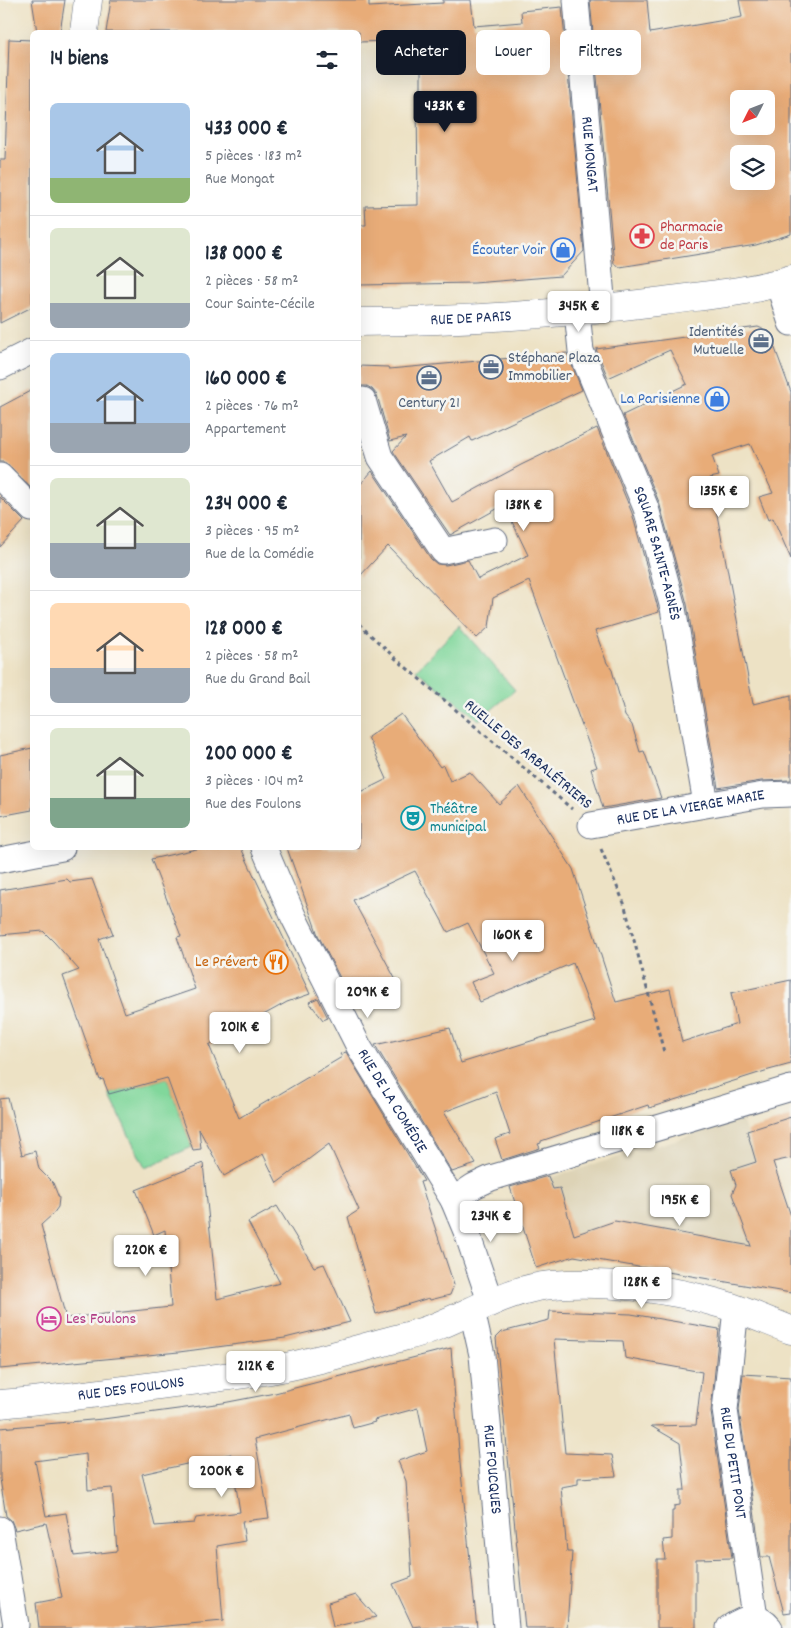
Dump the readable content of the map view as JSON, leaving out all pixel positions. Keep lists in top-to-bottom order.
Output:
{
  "streets": {
    "street": [
      "RUE MONGAT",
      "RUE DE PARIS",
      "SQUARE SAINTE-AGNÈS",
      "RUE DE LA VIERGE MARIE",
      "RUE DE LA COMÉDIE",
      "RUE DES FOULONS",
      "RUE DU PETIT PONT",
      "RUE FOUCQUES"
    ],
    "path": ["RUELLE DES ARBALÉTRIERS"]
  },
  "crossings": [
    ["RUE MONGAT", "RUE DE PARIS"],
    ["RUE MONGAT", "SQUARE SAINTE-AGNÈS"],
    ["RUE DE PARIS", "SQUARE SAINTE-AGNÈS"],
    ["SQUARE SAINTE-AGNÈS", "RUE DE LA VIERGE MARIE"],
    ["RUELLE DES ARBALÉTRIERS", "RUE DE LA VIERGE MARIE"],
    ["RUE DE LA COMÉDIE", "RUE DES FOULONS"],
    ["RUE DE LA COMÉDIE", "RUE FOUCQUES"],
    ["RUE DES FOULONS", "RUE DU PETIT PONT"],
    ["RUE DES FOULONS", "RUE FOUCQUES"]
  ],
  "places": {
    "pharmacy": ["Pharmacie de Paris"],
    "shop": ["Écouter Voir", "La Parisienne"],
    "office": ["Identités Mutuelle", "Stéphane Plaza Immobilier", "Century 21"],
    "theatre": ["Théâtre municipal"],
    "restaurant": ["Le Prévert"],
    "hotel": ["Les Foulons"]
  },
  "north": "bottom left",
  "page": {
    "chip": ["Acheter", "Louer", "Filtres"],
    "heading": "14 biens",
    "list": [
      {
        "name": "433 000 €",
        "note": "5 pièces · 183 m² · Rue Mongat"
      },
      {
        "name": "138 000 €",
        "note": "2 pièces · 58 m² · Cour Sainte-Cécile"
      },
      {
        "name": "160 000 €",
        "note": "2 pièces · 76 m² · Appartement"
      },
      {
        "name": "234 000 €",
        "note": "3 pièces · 95 m² · Rue de la Comédie"
      },
      {
        "name": "128 000 €",
        "note": "2 pièces · 58 m² · Rue du Grand Bail"
      },
      {
        "name": "200 000 €",
        "note": "3 pièces · 104 m² · Rue des Foulons"
      }
    ],
    "price": [
      "433K €",
      "345K €",
      "135K €",
      "138K €",
      "160K €",
      "209K €",
      "201K €",
      "118K €",
      "195K €",
      "234K €",
      "220K €",
      "128K €",
      "212K €",
      "200K €"
    ]
  }
}
